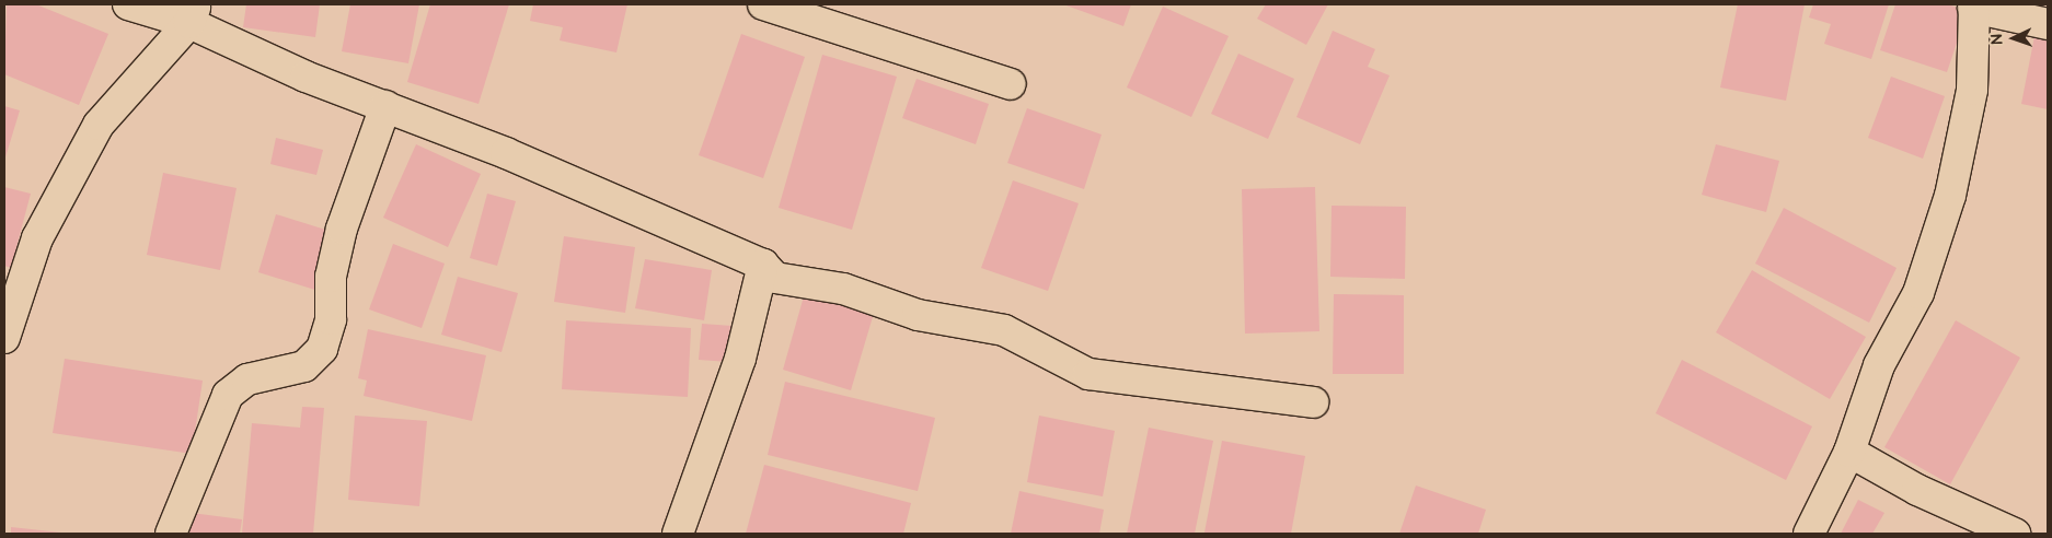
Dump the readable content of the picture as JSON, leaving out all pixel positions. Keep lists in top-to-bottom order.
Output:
{
  "north": "left"
}
